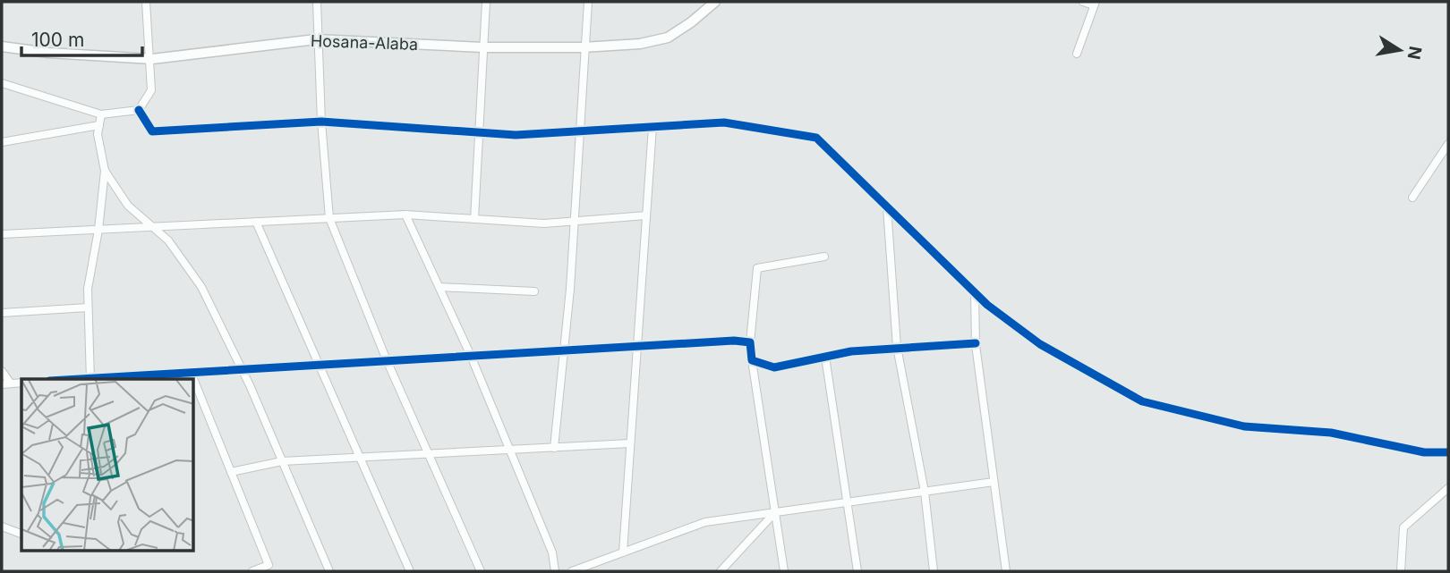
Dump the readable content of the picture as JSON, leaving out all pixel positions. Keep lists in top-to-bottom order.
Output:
{
  "streets": {
    "main road": ["Hosana-Alaba"]
  },
  "scale_bar": "100 m",
  "north": "right"
}
